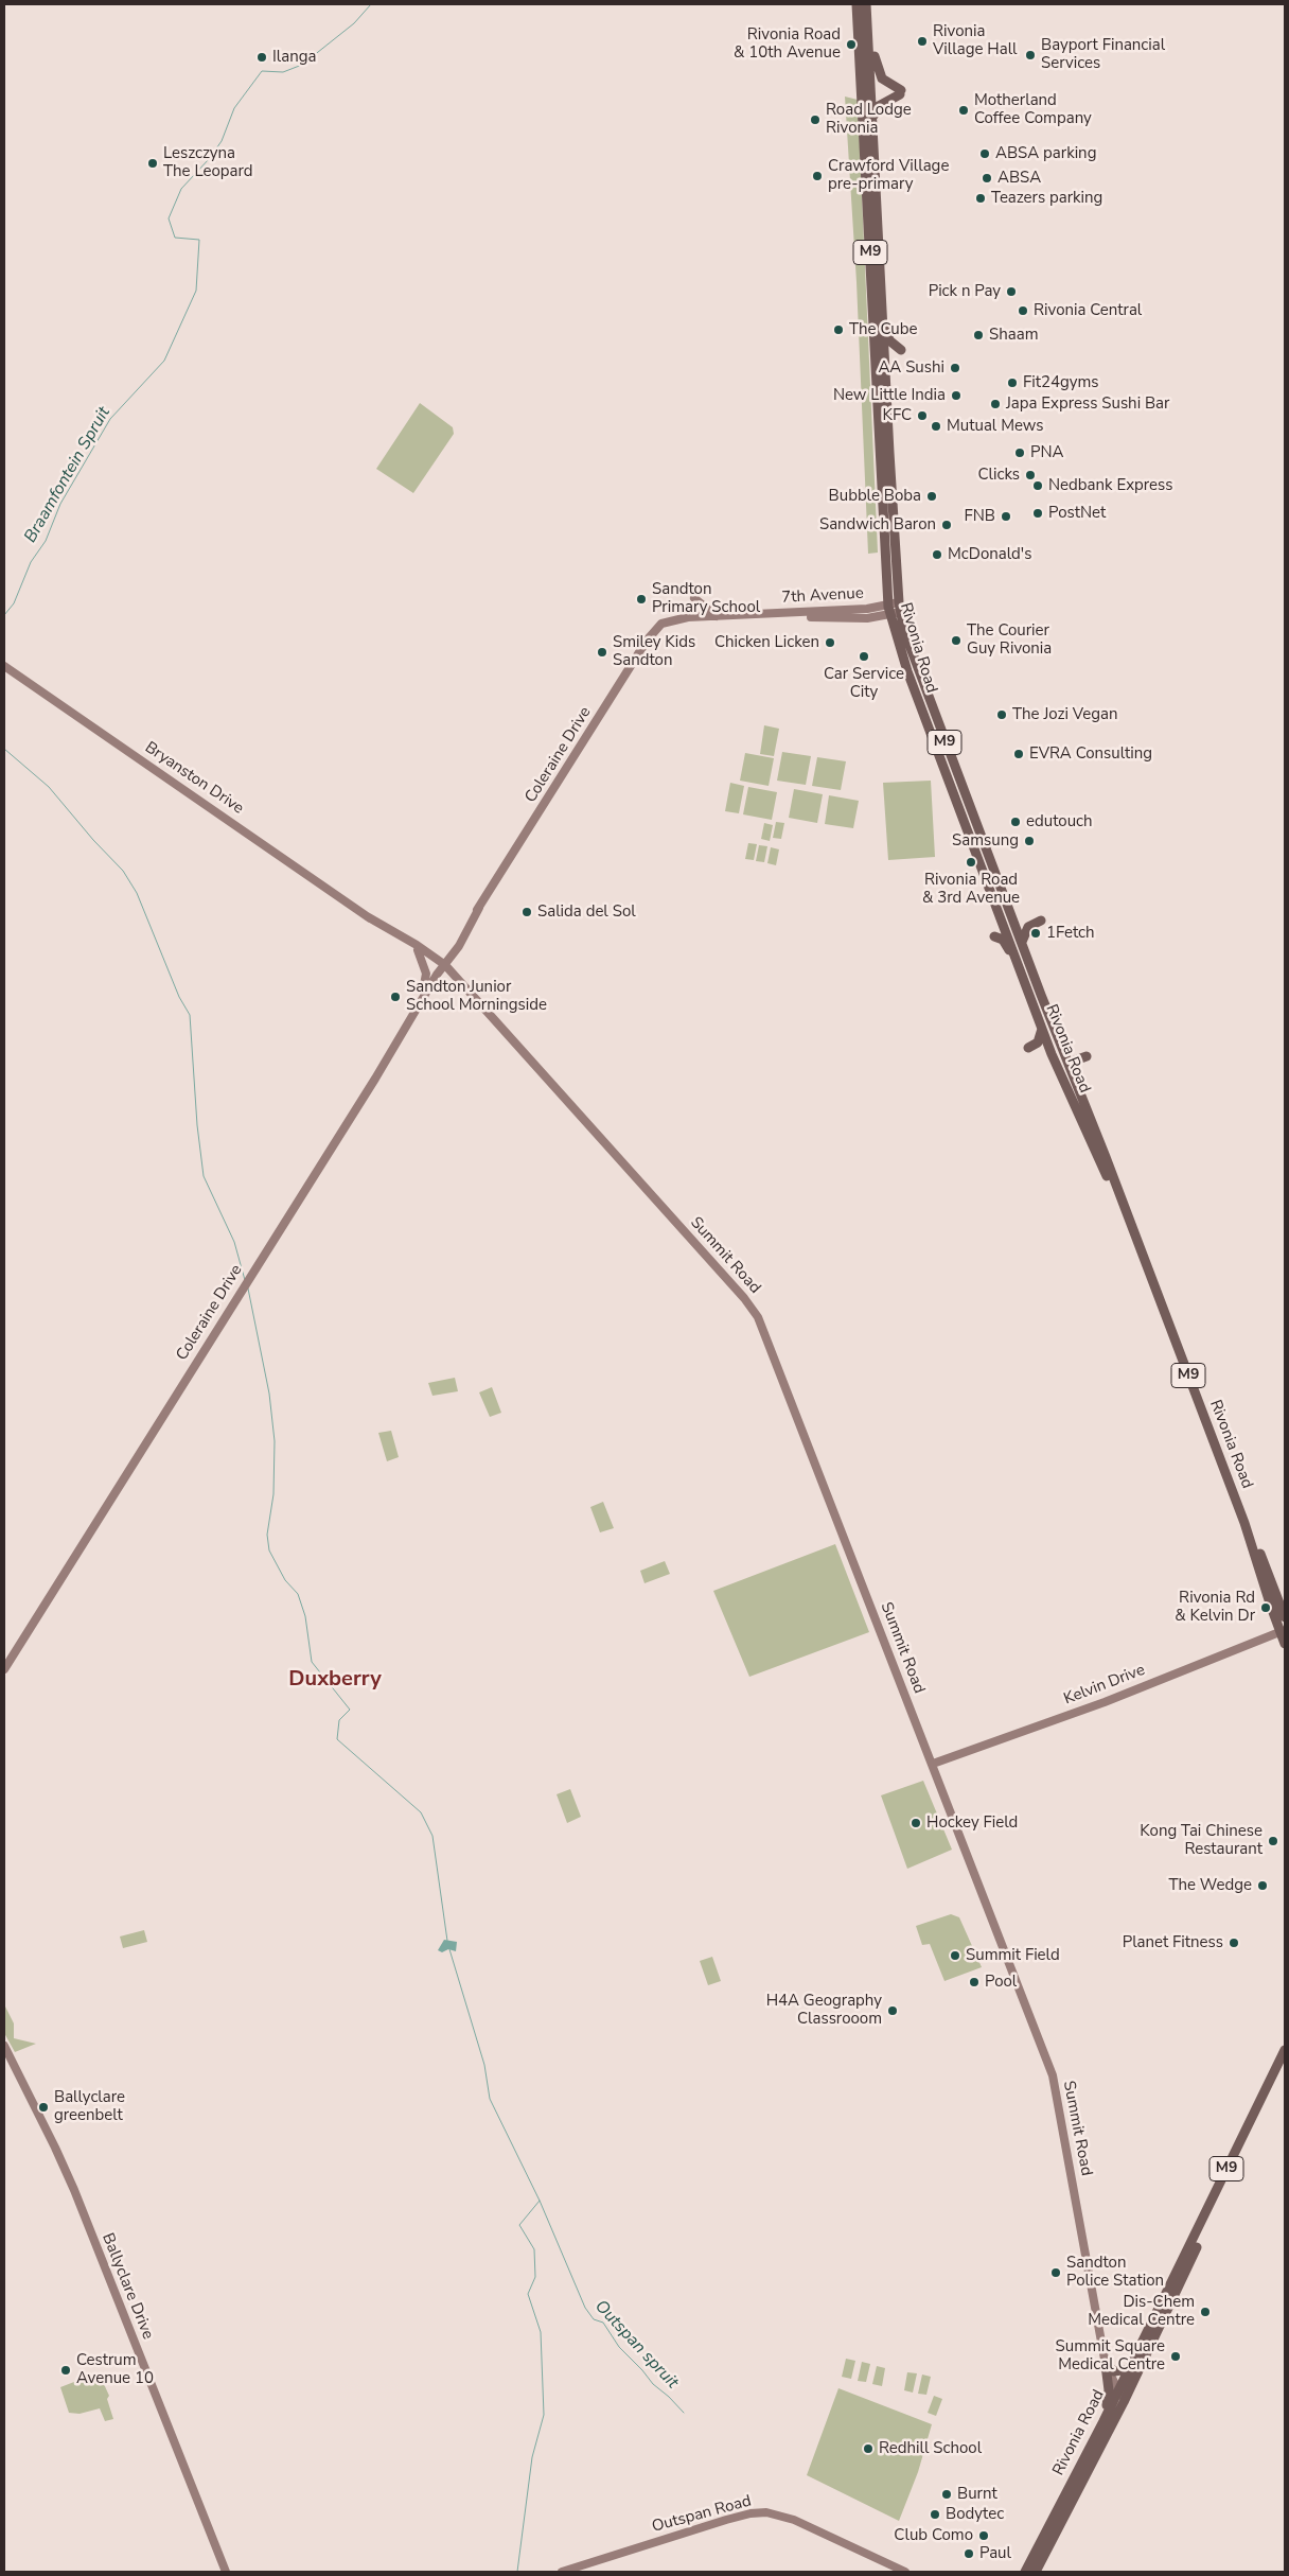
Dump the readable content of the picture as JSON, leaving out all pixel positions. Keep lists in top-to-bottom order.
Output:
{
  "streets": {
    "main road": [
      "M9",
      "7th Avenue",
      "Rivonia Road",
      "Coleraine Drive",
      "Bryanston Drive",
      "Summit Road",
      "Kelvin Drive",
      "Ballyclare Drive",
      "Outspan Road"
    ]
  },
  "crossings": [
    ["7th Avenue", "Rivonia Road"],
    ["7th Avenue", "Coleraine Drive"],
    ["Rivonia Road", "Summit Road"],
    ["Rivonia Road", "Kelvin Drive"],
    ["Coleraine Drive", "Bryanston Drive"],
    ["Coleraine Drive", "Summit Road"],
    ["Bryanston Drive", "Summit Road"],
    ["Summit Road", "Kelvin Drive"]
  ],
  "districts": ["Duxberry"],
  "water": ["Braamfontein Spruit", "Outspan spruit"],
  "places": [
    "Rivonia Village Hall",
    "Rivonia Road & 10th Avenue",
    "Bayport Financial Services",
    "Ilanga",
    "Motherland Coffee Company",
    "Road Lodge Rivonia",
    "ABSA parking",
    "Leszczyna The Leopard",
    "Crawford Village pre-primary",
    "ABSA",
    "Teazers parking",
    "Pick n Pay",
    "Rivonia Central",
    "The Cube",
    "Shaam",
    "AA Sushi",
    "Fit24gyms",
    "New Little India",
    "Japa Express Sushi Bar",
    "KFC",
    "Mutual Mews",
    "PNA",
    "Clicks",
    "Nedbank Express",
    "Bubble Boba",
    "PostNet",
    "FNB",
    "Sandwich Baron",
    "McDonald's",
    "Sandton Primary School",
    "The Courier Guy Rivonia",
    "Chicken Licken",
    "Smiley Kids Sandton",
    "Car Service City",
    "The Jozi Vegan",
    "EVRA Consulting",
    "edutouch",
    "Samsung",
    "Rivonia Road & 3rd Avenue",
    "Salida del Sol",
    "1Fetch",
    "Sandton Junior School Morningside",
    "Rivonia Rd & Kelvin Dr",
    "Hockey Field",
    "Kong Tai Chinese Restaurant",
    "The Wedge",
    "Planet Fitness",
    "Summit Field",
    "Pool",
    "H4A Geography Classrooom",
    "Ballyclare greenbelt",
    "Sandton Police Station",
    "Dis-Chem Medical Centre",
    "Summit Square Medical Centre",
    "Cestrum Avenue 10",
    "Redhill School",
    "Burnt",
    "Bodytec",
    "Club Como",
    "Paul"
  ]
}
